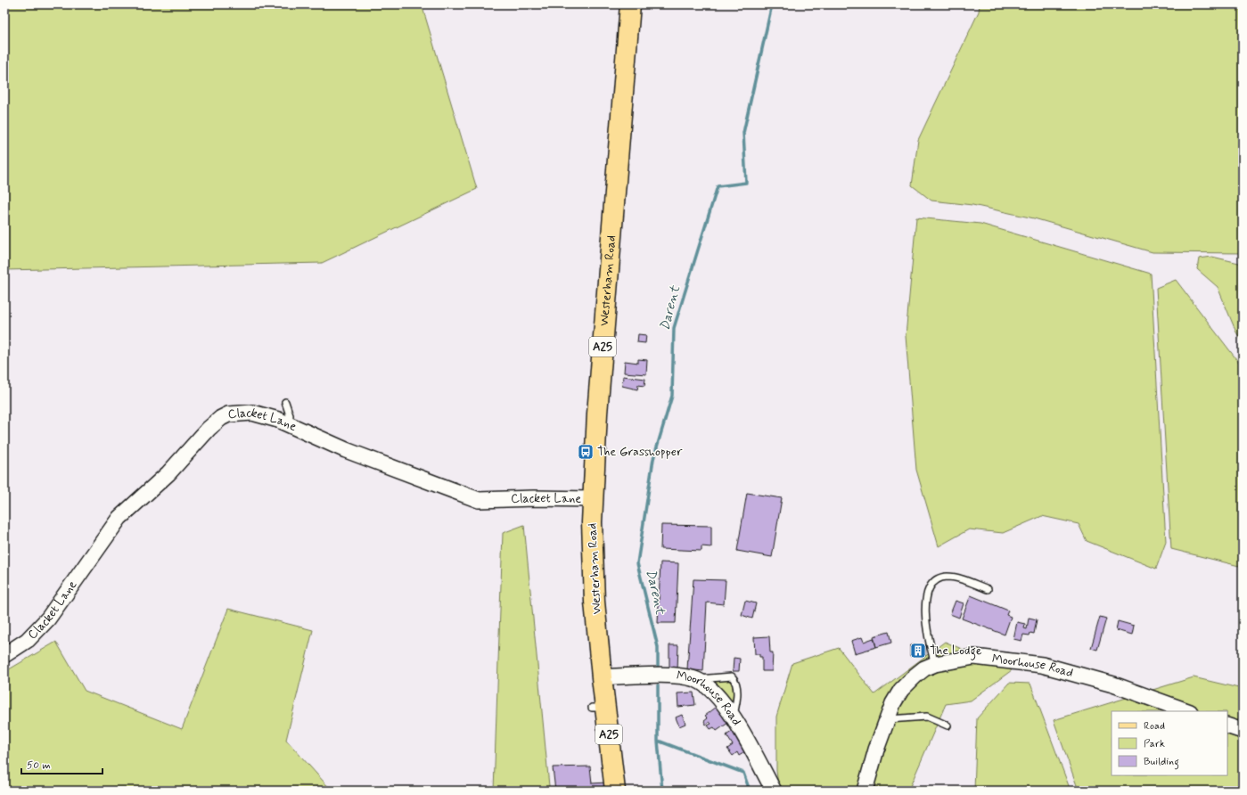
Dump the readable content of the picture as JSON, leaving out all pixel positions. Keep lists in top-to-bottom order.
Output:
{
  "streets": {
    "main road": ["Westerham Road", "A25"],
    "street": ["Clacket Lane", "Moorhouse Road"]
  },
  "crossings": [
    ["Westerham Road", "Clacket Lane"],
    ["Westerham Road", "Moorhouse Road"]
  ],
  "water": ["Darent"],
  "places": {
    "bus stop": ["The Grasshopper"],
    "building": ["The Lodge"]
  },
  "legend": ["Road", "Park", "Building"],
  "scale_bar": "50 m"
}
